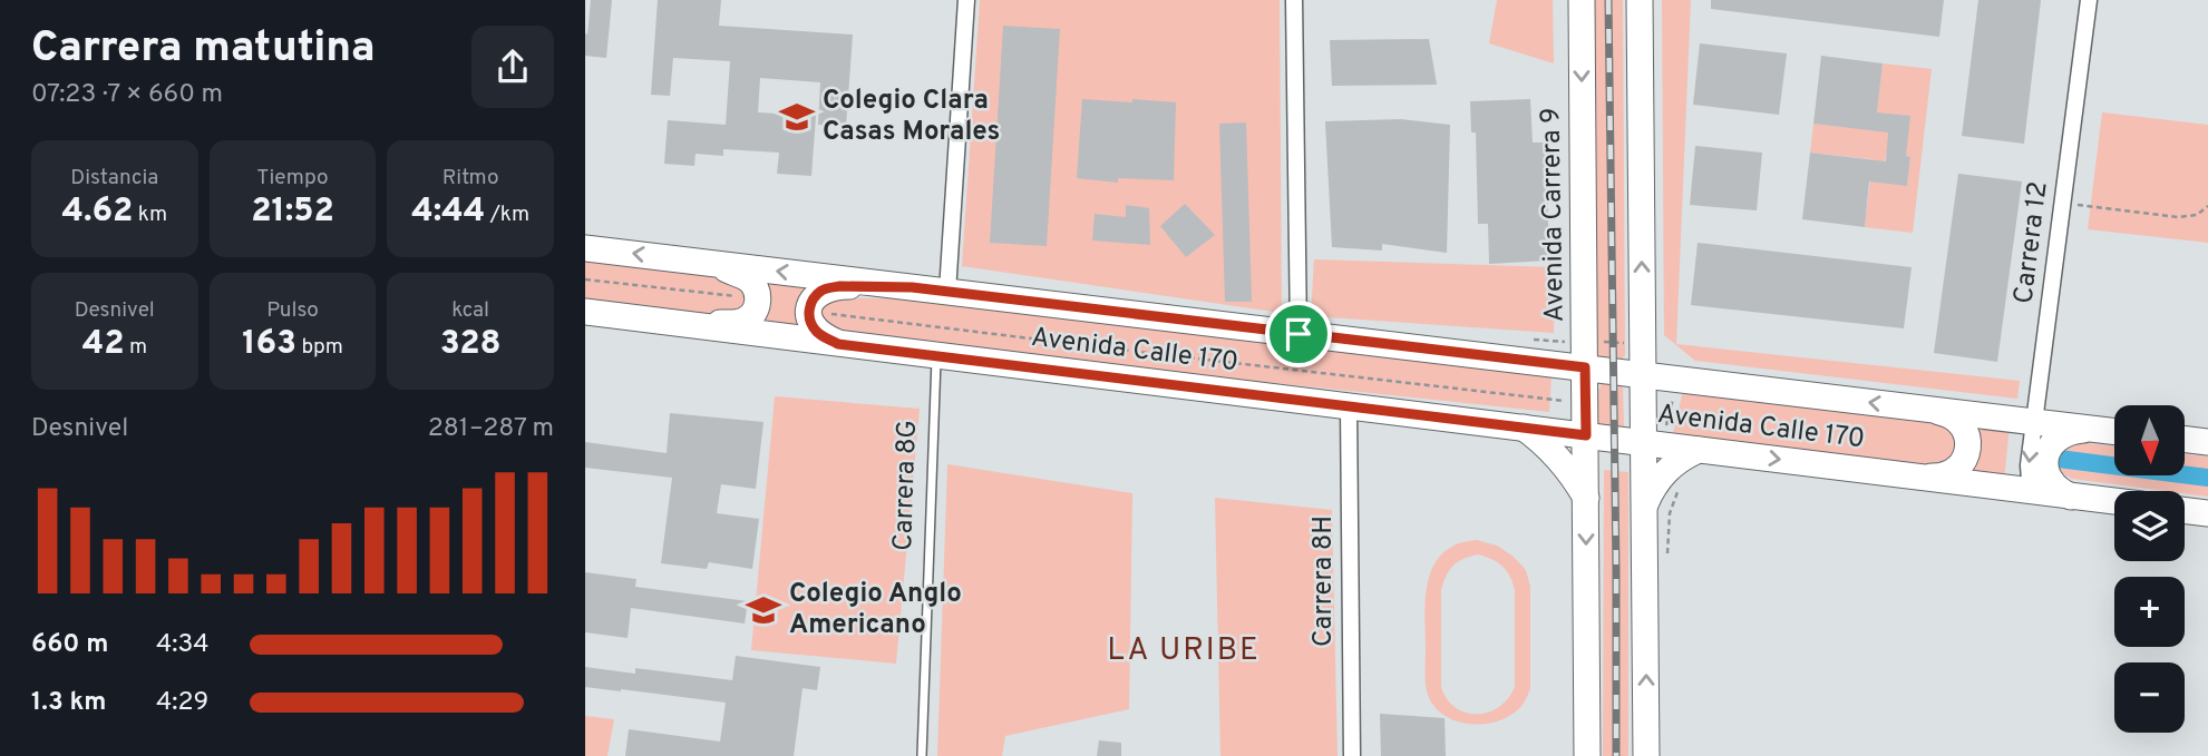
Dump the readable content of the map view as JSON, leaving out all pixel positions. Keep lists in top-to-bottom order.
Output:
{
  "streets": {
    "main road": ["Avenida Carrera 9", "Avenida Calle 170"],
    "street": ["Carrera 12", "Carrera 8H"],
    "lane": ["Carrera 8G"]
  },
  "crossings": [
    ["Avenida Carrera 9", "Avenida Calle 170"],
    ["Carrera 12", "Avenida Calle 170"],
    ["Avenida Calle 170", "Carrera 8G"],
    ["Avenida Calle 170", "Carrera 8H"]
  ],
  "districts": ["LA URIBE"],
  "places": {
    "school or university": ["Colegio Clara Casas Morales", "Colegio Anglo Americano"]
  },
  "north": "bottom",
  "page": {
    "heading": ["Carrera matutina", "07:23 · 7 × 660 m"],
    "stats": [
      ["Distancia", "4.62 km"],
      ["Tiempo", "21:52"],
      ["Ritmo", "4:44 /km"],
      ["Desnivel", "42 m"],
      ["Pulso", "163 bpm"],
      ["kcal", "328"]
    ],
    "chart": ["Desnivel", "281–287 m"],
    "map_buttons": ["+", "−"],
    "list": [
      {
        "name": "660 m",
        "note": "4:34"
      },
      {
        "name": "1.3 km",
        "note": "4:29"
      }
    ]
  }
}
